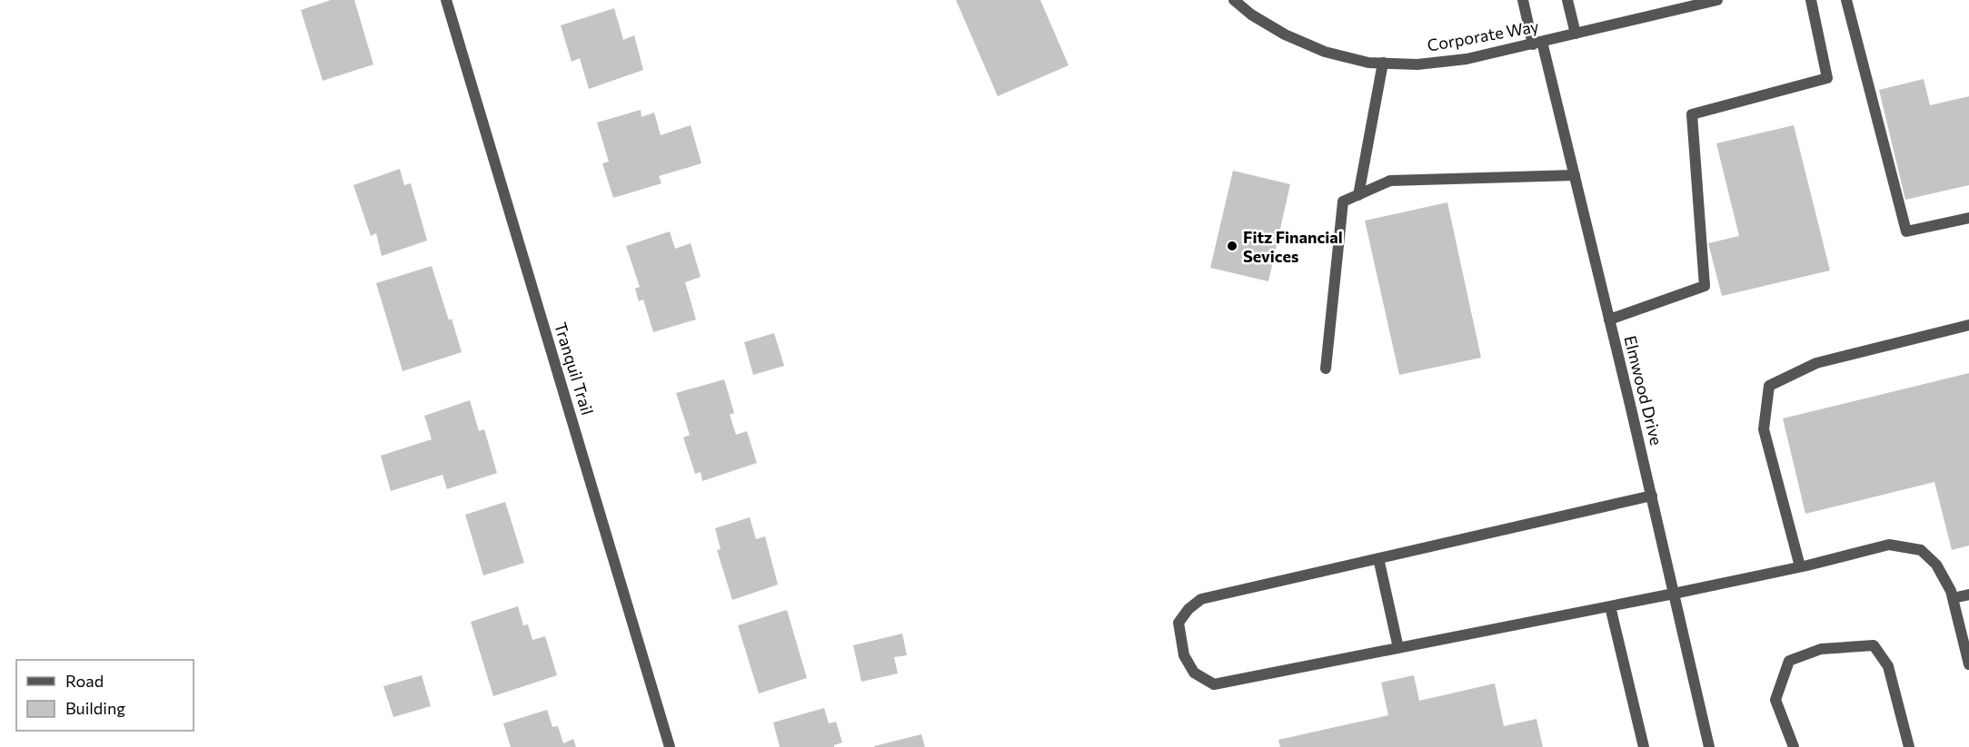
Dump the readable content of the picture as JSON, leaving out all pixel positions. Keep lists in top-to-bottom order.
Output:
{
  "streets": {
    "street": ["Corporate Way", "Tranquil Trail", "Elmwood Drive"]
  },
  "crossings": [
    ["Corporate Way", "Elmwood Drive"]
  ],
  "places": ["Fitz Financial Sevices"],
  "legend": ["Road", "Building"]
}
